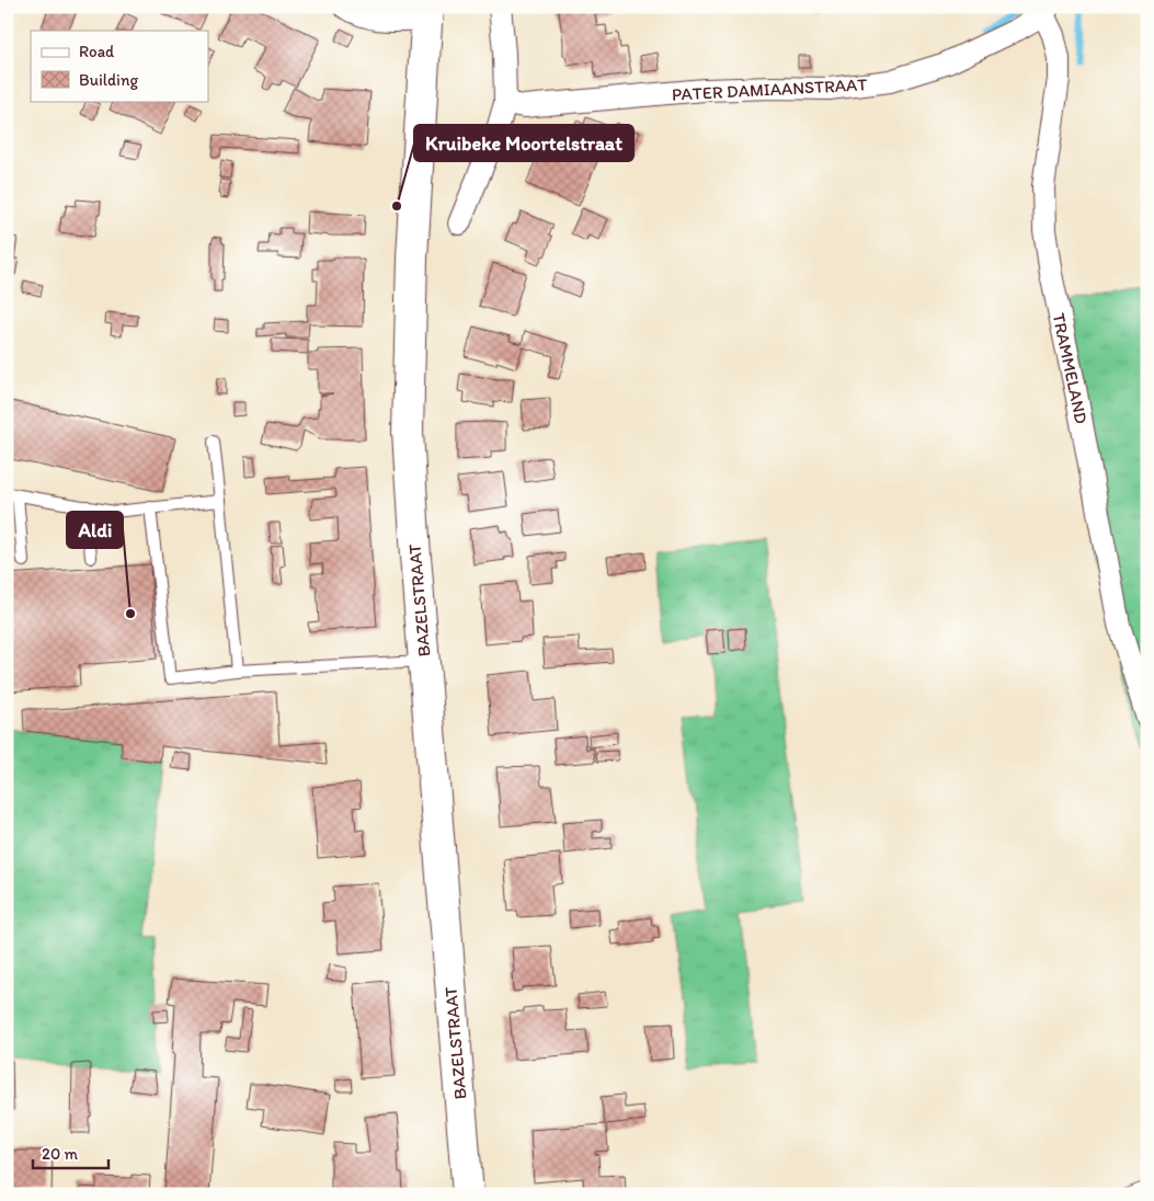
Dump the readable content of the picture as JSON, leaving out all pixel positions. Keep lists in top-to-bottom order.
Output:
{
  "streets": {
    "main road": ["BAZELSTRAAT"],
    "street": ["PATER DAMIAANSTRAAT", "TRAMMELAND"]
  },
  "crossings": [
    ["PATER DAMIAANSTRAAT", "TRAMMELAND"]
  ],
  "places": ["Kruibeke Moortelstraat", "Aldi"],
  "legend": ["Road", "Building"],
  "scale_bar": "20 m"
}
